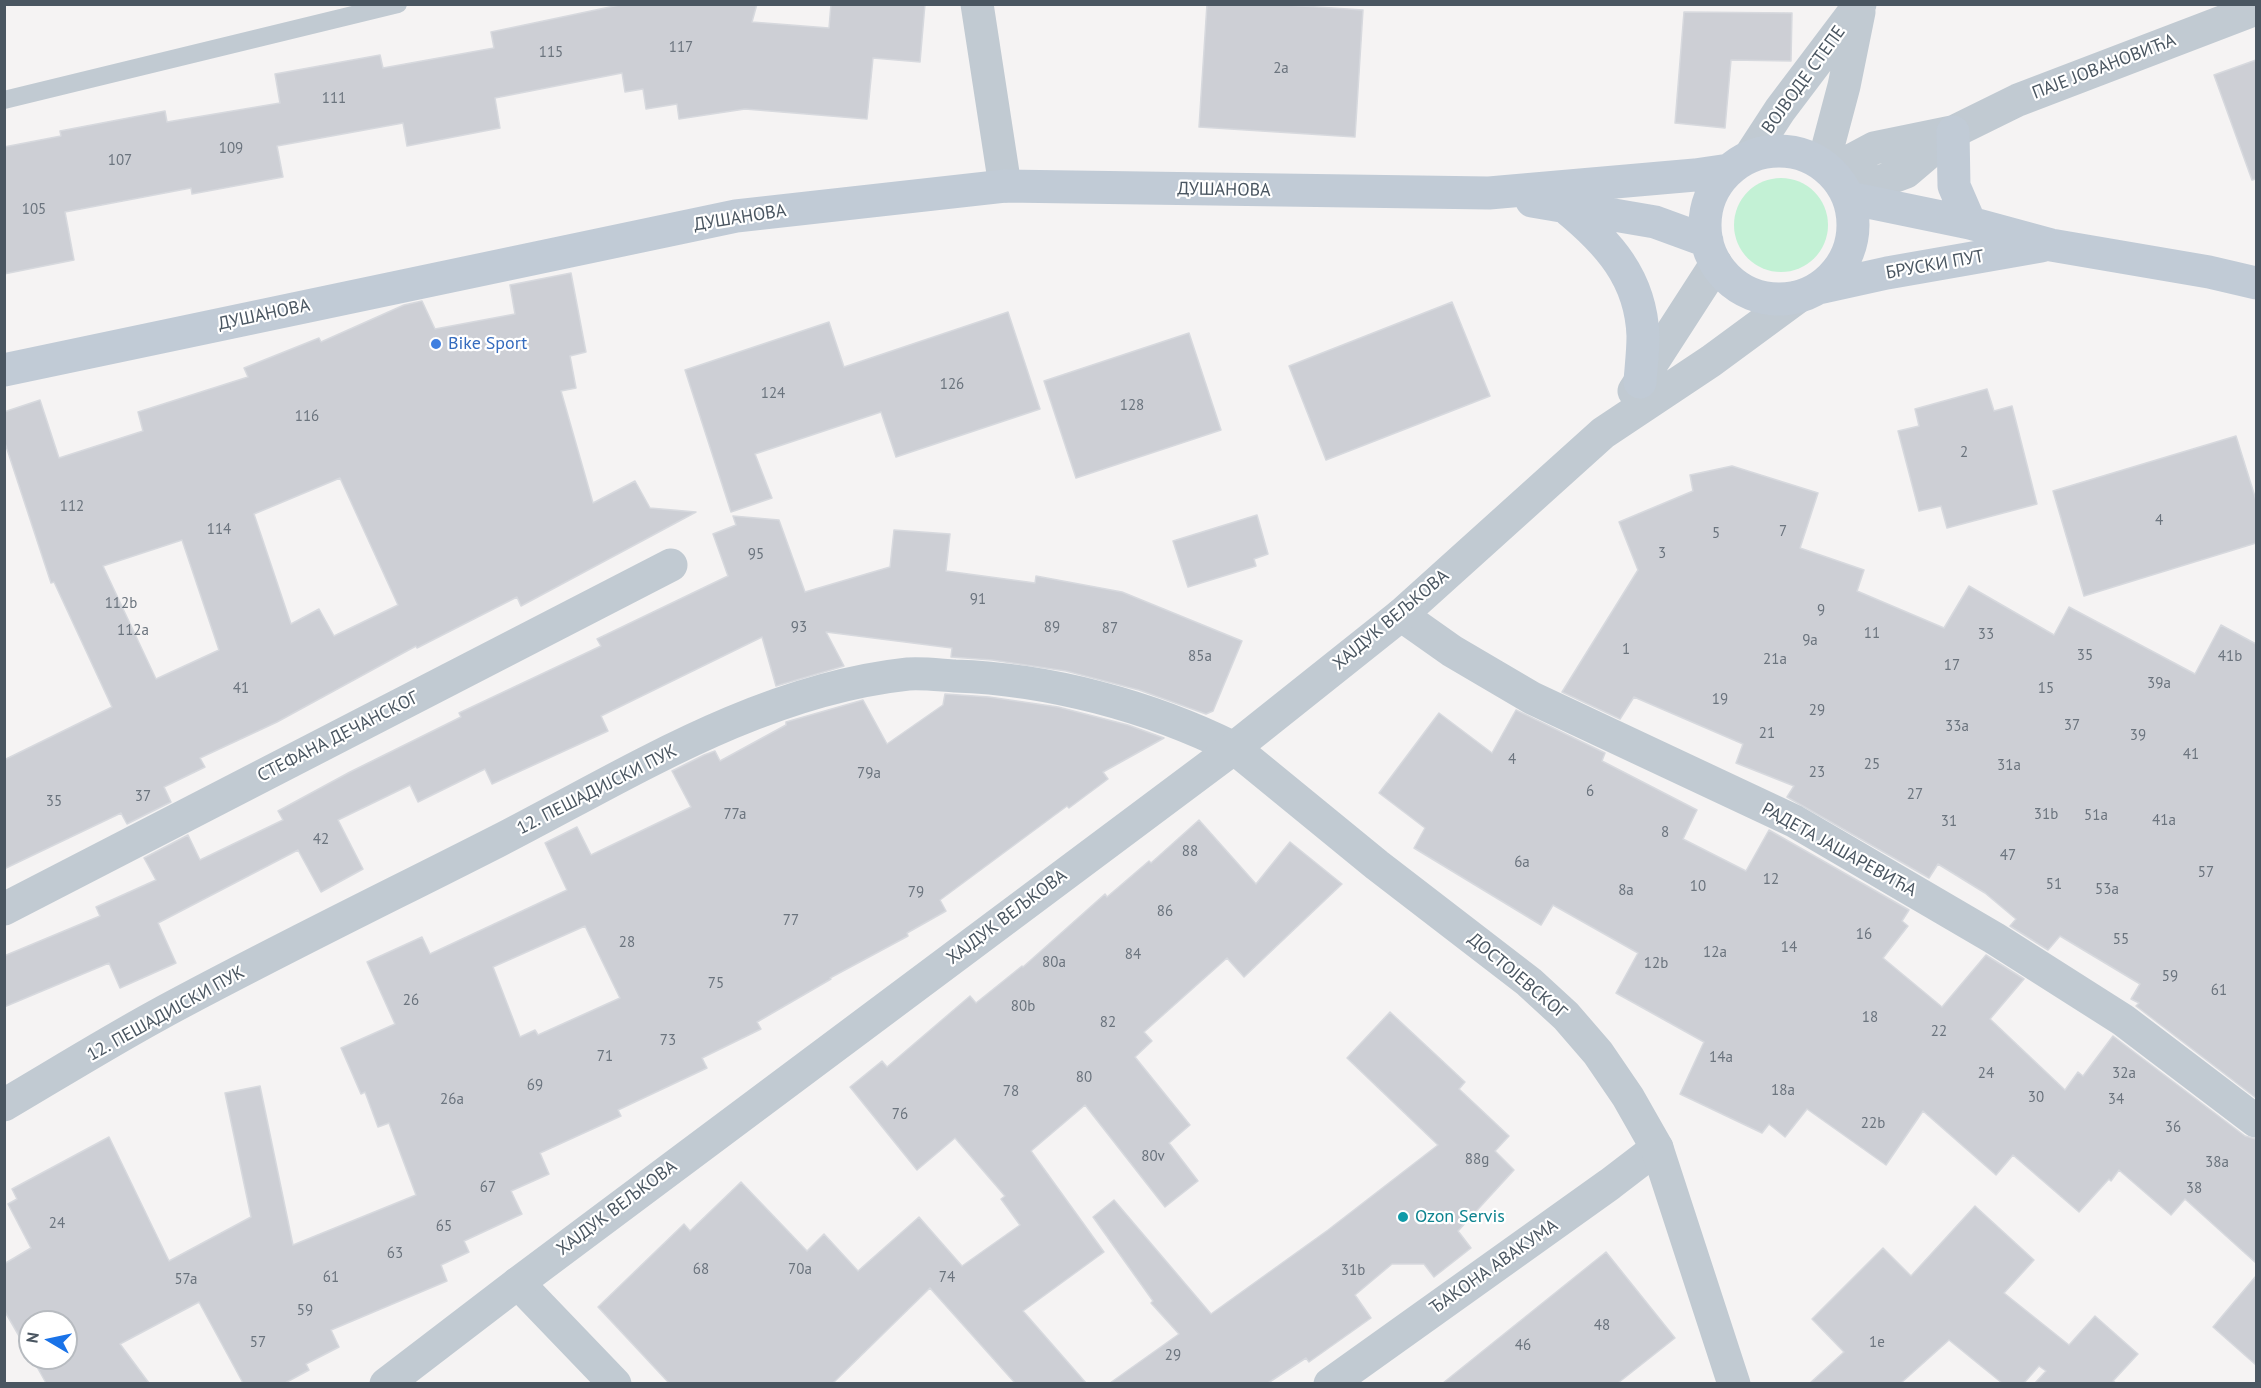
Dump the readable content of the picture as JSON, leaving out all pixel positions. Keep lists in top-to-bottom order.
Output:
{
  "streets": {
    "main road": ["ДУШАНОВА", "БРУСКИ ПУТ"],
    "street": [
      "ПАЈЕ ЈОВАНОВИЋА",
      "ВОЈВОДЕ СТЕПЕ",
      "ХАЈДУК ВЕЉКОВА",
      "СТЕФАНА ДЕЧАНСКОГ",
      "12. ПЕШАДИЈСКИ ПУК",
      "РАДЕТА ЈАШАРЕВИЋА",
      "ДОСТОЈЕВСКОГ",
      "ЂАКОНА АВАКУМА"
    ]
  },
  "crossings": [
    ["ПАЈЕ ЈОВАНОВИЋА", "ВОЈВОДЕ СТЕПЕ"],
    ["ПАЈЕ ЈОВАНОВИЋА", "ДУШАНОВА"],
    ["ПАЈЕ ЈОВАНОВИЋА", "БРУСКИ ПУТ"],
    ["ВОЈВОДЕ СТЕПЕ", "ДУШАНОВА"],
    ["ВОЈВОДЕ СТЕПЕ", "БРУСКИ ПУТ"],
    ["ДУШАНОВА", "БРУСКИ ПУТ"],
    ["ХАЈДУК ВЕЉКОВА", "12. ПЕШАДИЈСКИ ПУК"],
    ["ХАЈДУК ВЕЉКОВА", "РАДЕТА ЈАШАРЕВИЋА"],
    ["ХАЈДУК ВЕЉКОВА", "ДОСТОЈЕВСКОГ"],
    ["12. ПЕШАДИЈСКИ ПУК", "ДОСТОЈЕВСКОГ"],
    ["ДОСТОЈЕВСКОГ", "ЂАКОНА АВАКУМА"]
  ],
  "places": ["Bike Sport", "Ozon Servis"],
  "house_numbers": [
    "117",
    "115",
    "2a",
    "111",
    "109",
    "107",
    "105",
    "126",
    "124",
    "128",
    "116",
    "2",
    "112",
    "4",
    "114",
    "7",
    "5",
    "3",
    "95",
    "91",
    "112b",
    "9",
    "93",
    "89",
    "87",
    "112a",
    "11",
    "33",
    "9a",
    "1",
    "35",
    "85a",
    "41b",
    "21a",
    "17",
    "39a",
    "41",
    "15",
    "19",
    "29",
    "37",
    "33a",
    "21",
    "39",
    "41",
    "4",
    "25",
    "31a",
    "23",
    "79a",
    "6",
    "27",
    "37",
    "35",
    "77a",
    "31b",
    "51a",
    "41a",
    "31",
    "8",
    "42",
    "88",
    "47",
    "6a",
    "57",
    "12",
    "51",
    "10",
    "53a",
    "8a",
    "79",
    "86",
    "77",
    "16",
    "55",
    "28",
    "14",
    "12a",
    "84",
    "80a",
    "12b",
    "59",
    "75",
    "61",
    "26",
    "80b",
    "18",
    "82",
    "22",
    "73",
    "71",
    "14a",
    "24",
    "32a",
    "80",
    "69",
    "18a",
    "78",
    "30",
    "26a",
    "34",
    "76",
    "22b",
    "36",
    "80v",
    "88g",
    "38a",
    "67",
    "38",
    "24",
    "65",
    "63",
    "68",
    "70a",
    "31b",
    "61",
    "74",
    "57a",
    "59",
    "48",
    "57",
    "1e",
    "46",
    "29"
  ],
  "north": "left"
}
